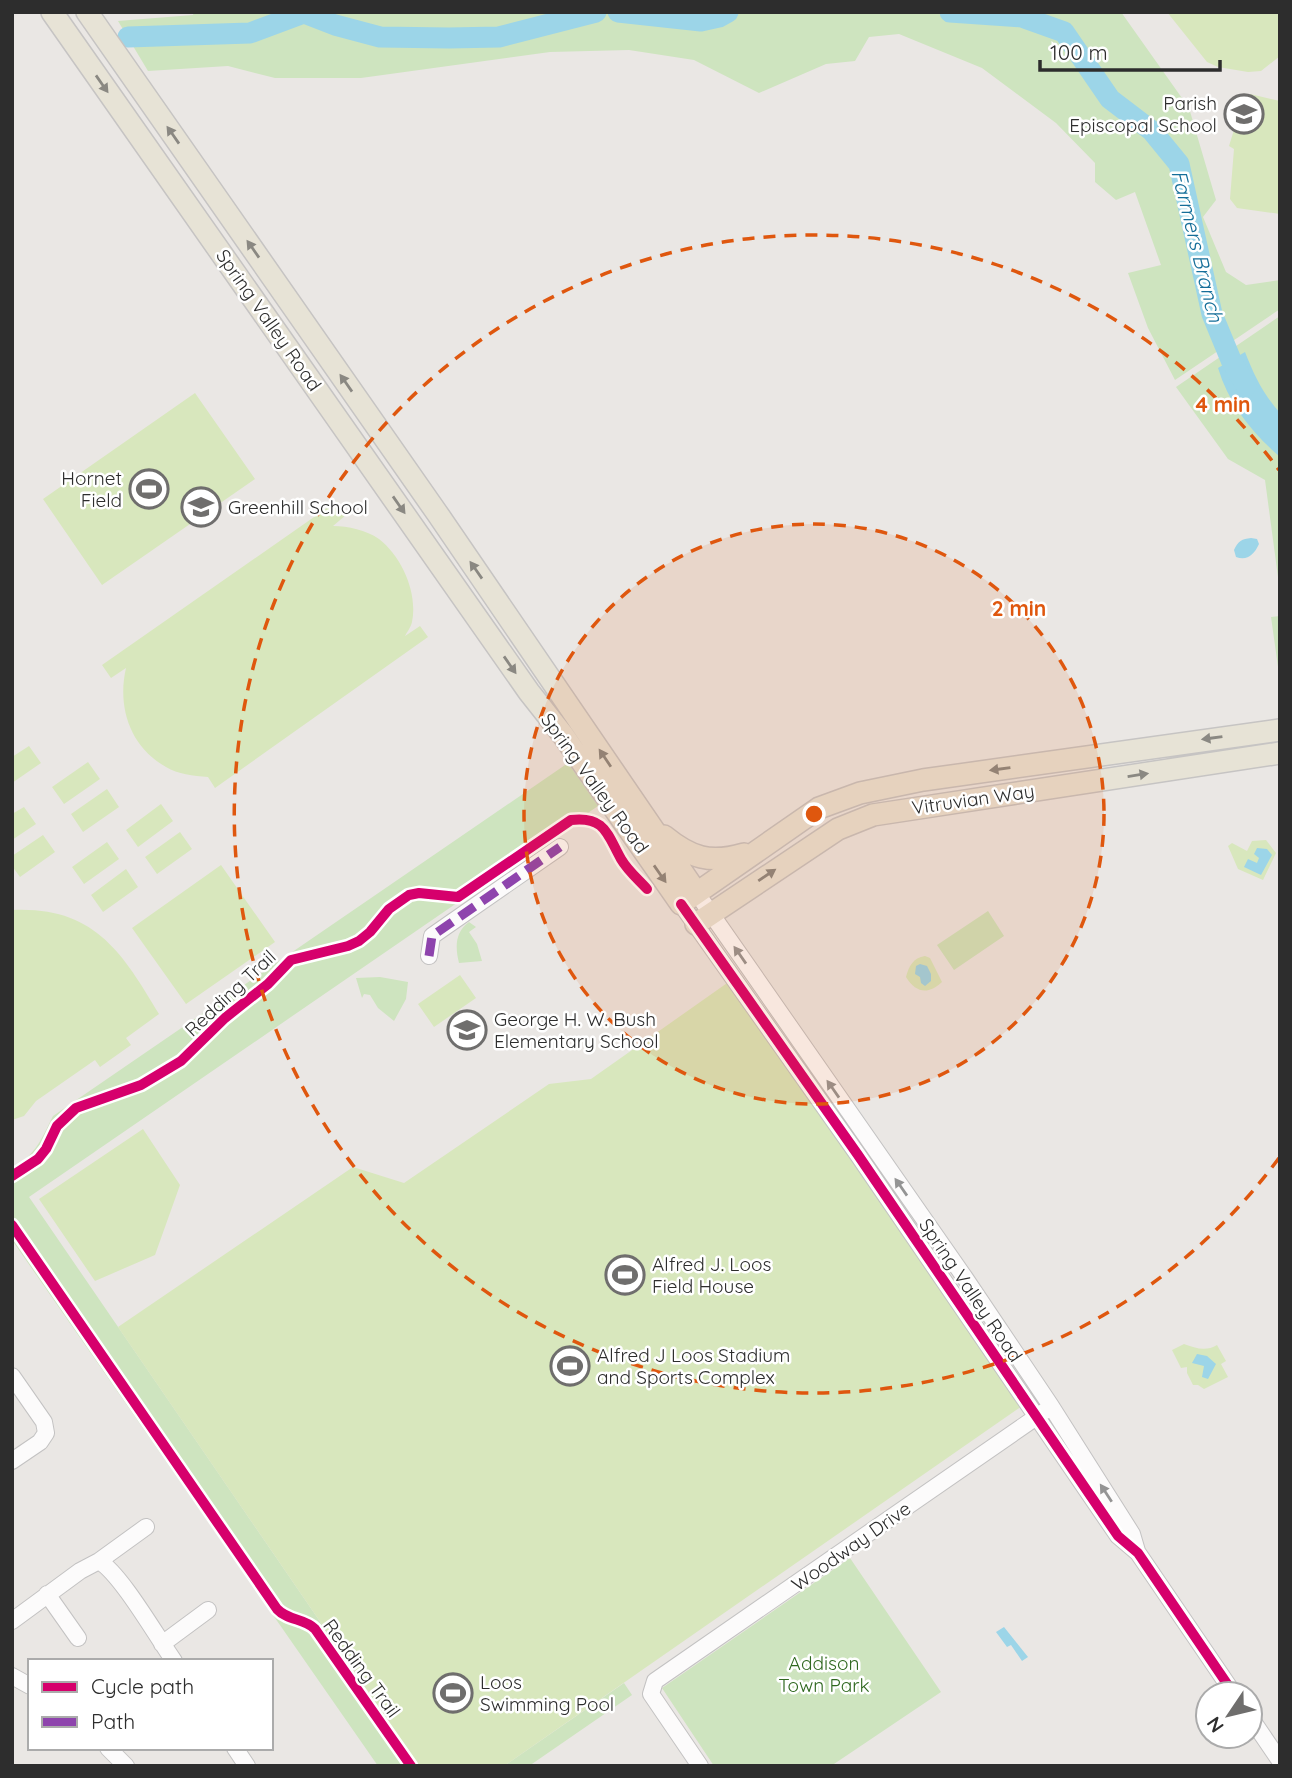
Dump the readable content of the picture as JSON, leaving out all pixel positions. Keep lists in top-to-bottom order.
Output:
{
  "streets": {
    "main road": ["Spring Valley Road", "Vitruvian Way"],
    "street": ["Woodway Drive"],
    "cycle path": ["Redding Trail"]
  },
  "crossings": [
    ["Spring Valley Road", "Vitruvian Way"],
    ["Spring Valley Road", "Woodway Drive"]
  ],
  "water": ["Farmers Branch"],
  "parks": ["Addison Town Park"],
  "places": {
    "school or university": ["Parish Episcopal School", "Greenhill School", "George H. W. Bush Elementary School"],
    "sports": [
      "Hornet Field",
      "Alfred J. Loos Field House",
      "Alfred J Loos Stadium and Sports Complex",
      "Loos Swimming Pool"
    ]
  },
  "legend": ["Cycle path", "Path"],
  "scale_bar": "100 m",
  "north": "bottom left",
  "rings": ["4 min", "2 min"]
}
